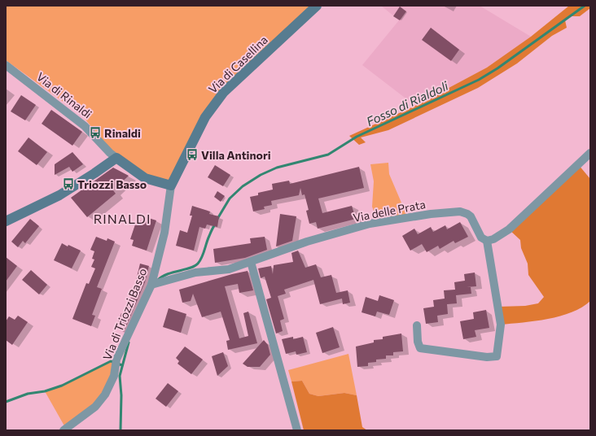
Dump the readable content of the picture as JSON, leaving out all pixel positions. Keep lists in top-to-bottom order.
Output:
{
  "streets": {
    "street": [
      "Via di Casellina",
      "Via di Rinaldi",
      "Via delle Prata",
      "Via di Triozzi Basso"
    ]
  },
  "crossings": [
    ["Via di Casellina", "Via di Rinaldi"],
    ["Via di Casellina", "Via di Triozzi Basso"],
    ["Via di Rinaldi", "Via di Triozzi Basso"],
    ["Via delle Prata", "Via di Triozzi Basso"]
  ],
  "districts": ["RINALDI"],
  "water": ["Fosso di Rialdoli"],
  "places": {
    "bus stop": ["Rinaldi", "Villa Antinori", "Triozzi Basso"]
  }
}
